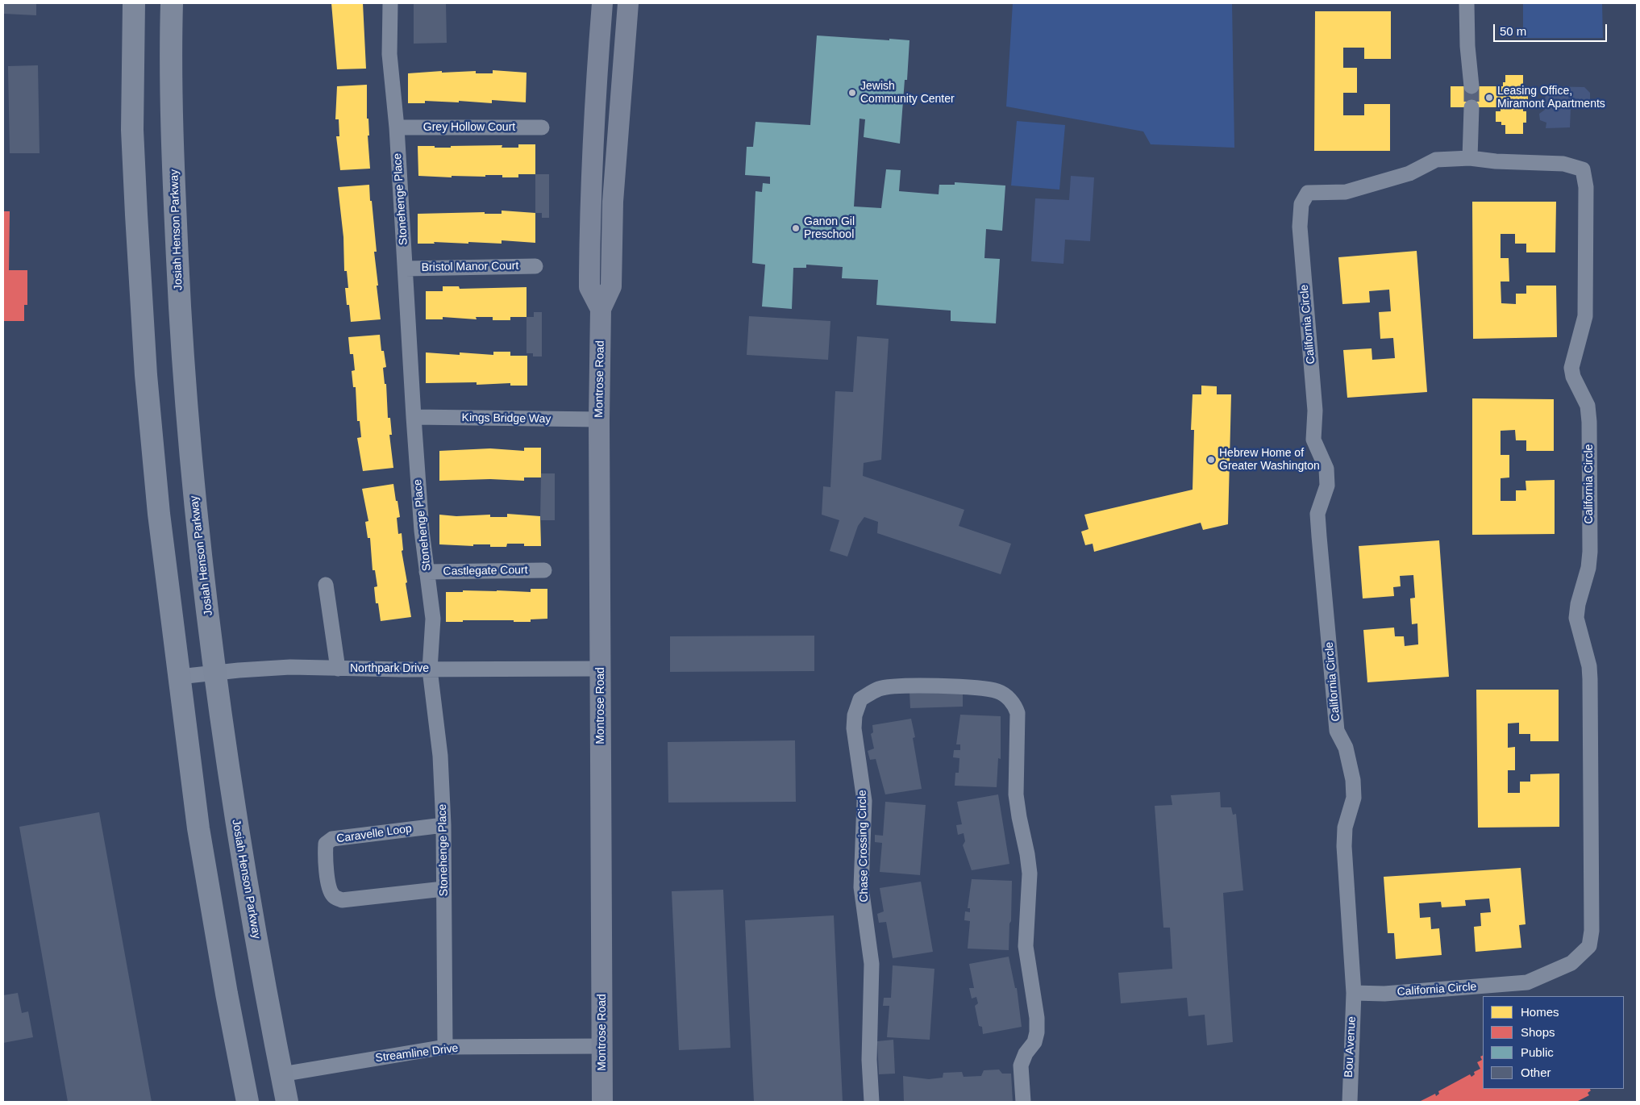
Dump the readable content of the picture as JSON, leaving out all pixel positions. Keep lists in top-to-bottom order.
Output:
{
  "streets": {
    "main road": ["Josiah Henson Parkway"],
    "street": [
      "Grey Hollow Court",
      "Stonehenge Place",
      "Bristol Manor Court",
      "California Circle",
      "Montrose Road",
      "Kings Bridge Way",
      "Castlegate Court",
      "Northpark Drive",
      "Caravelle Loop",
      "Chase Crossing Circle",
      "Bou Avenue",
      "Streamline Drive"
    ]
  },
  "crossings": [
    ["Grey Hollow Court", "Stonehenge Place"],
    ["Stonehenge Place", "Bristol Manor Court"],
    ["Stonehenge Place", "Kings Bridge Way"],
    ["Stonehenge Place", "Castlegate Court"],
    ["Stonehenge Place", "Northpark Drive"],
    ["Stonehenge Place", "Caravelle Loop"],
    ["Stonehenge Place", "Streamline Drive"],
    ["Josiah Henson Parkway", "Northpark Drive"],
    ["Josiah Henson Parkway", "Streamline Drive"],
    ["California Circle", "Bou Avenue"],
    ["Montrose Road", "Kings Bridge Way"],
    ["Montrose Road", "Northpark Drive"],
    ["Montrose Road", "Streamline Drive"]
  ],
  "places": [
    "Jewish Community Center",
    "Leasing Office, Miramont Apartments",
    "Ganon Gil Preschool",
    "Hebrew Home of Greater Washington"
  ],
  "legend": [
    "Homes",
    "Shops",
    "Public",
    "Other"
  ],
  "scale_bar": "50 m"
}
